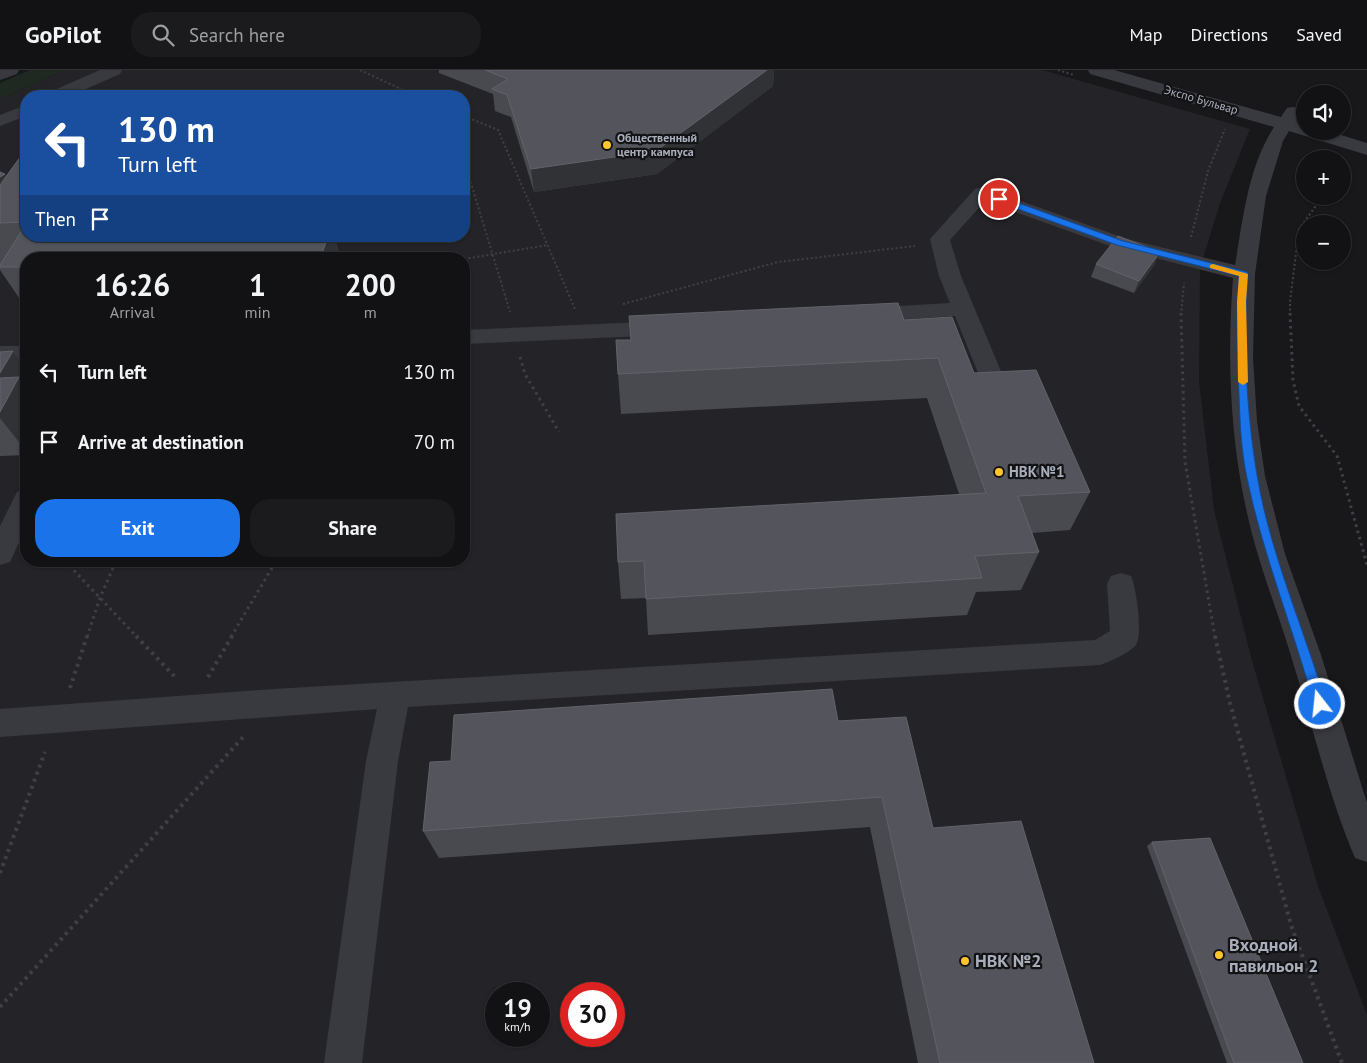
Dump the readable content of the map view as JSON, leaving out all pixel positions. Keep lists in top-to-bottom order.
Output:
{
  "streets": {
    "street": ["Экспо Бульвар"]
  },
  "places": [
    "Общественный центр кампуса",
    "НВК №1",
    "Входной павильон 2",
    "НВК №2"
  ],
  "page": {
    "header": "GoPilot",
    "search": "Search here",
    "nav": ["Map", "Directions", "Saved"],
    "map_buttons": ["+", "−"],
    "turn": ["130 m", "Turn left"],
    "then": "Then",
    "eta": [
      "16:26",
      "Arrival",
      "1",
      "min",
      "200",
      "m"
    ],
    "list": [
      {
        "name": "Turn left",
        "value": "130 m"
      },
      {
        "name": "Arrive at destination",
        "value": "70 m"
      }
    ],
    "buttons": ["Exit", "Share"],
    "speed": "19 km/h",
    "limit": "30"
  }
}
